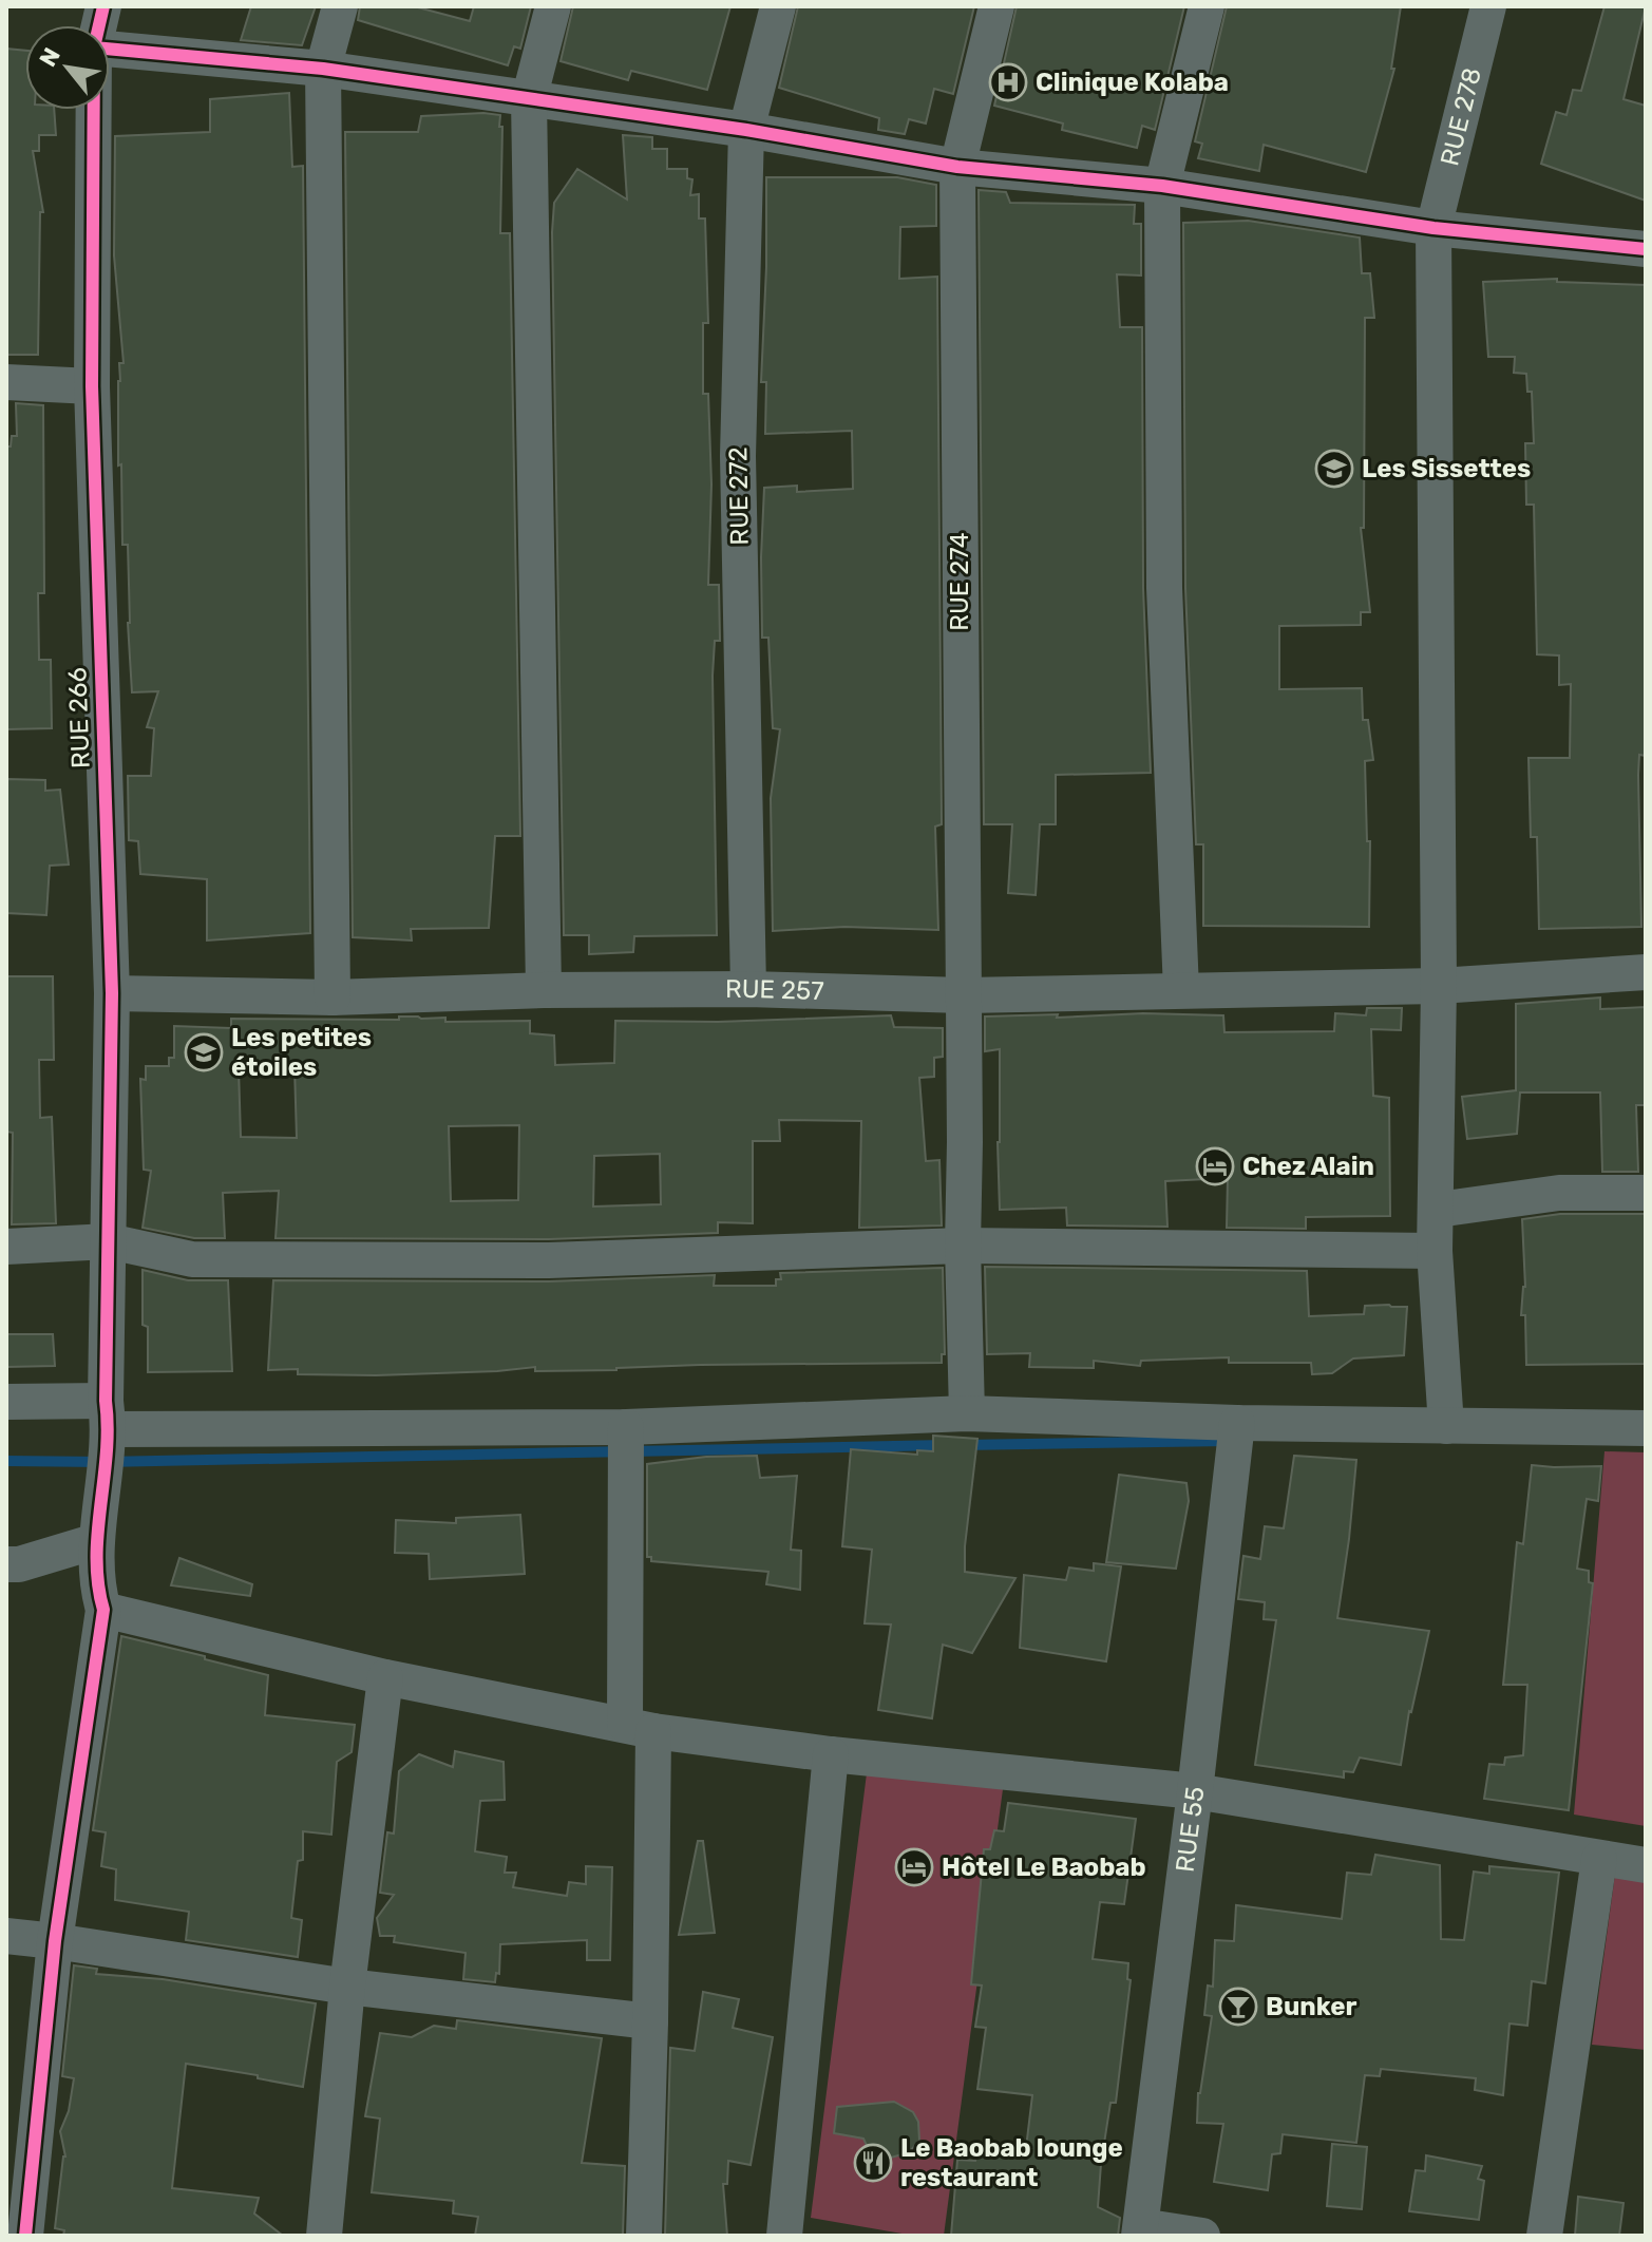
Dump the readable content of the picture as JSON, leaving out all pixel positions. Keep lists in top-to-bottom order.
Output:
{
  "streets": {
    "street": [
      "RUE 278",
      "RUE 272",
      "RUE 274",
      "RUE 266",
      "RUE 257",
      "RUE 55"
    ]
  },
  "crossings": [
    ["RUE 278", "RUE 257"],
    ["RUE 272", "RUE 257"],
    ["RUE 274", "RUE 257"],
    ["RUE 266", "RUE 257"]
  ],
  "places": {
    "hospital": ["Clinique Kolaba"],
    "school or university": ["Les Sissettes", "Les petites étoiles"],
    "hotel": ["Chez Alain", "Hôtel Le Baobab"],
    "bar": ["Bunker"],
    "restaurant": ["Le Baobab lounge restaurant"]
  },
  "north": "top left"
}
